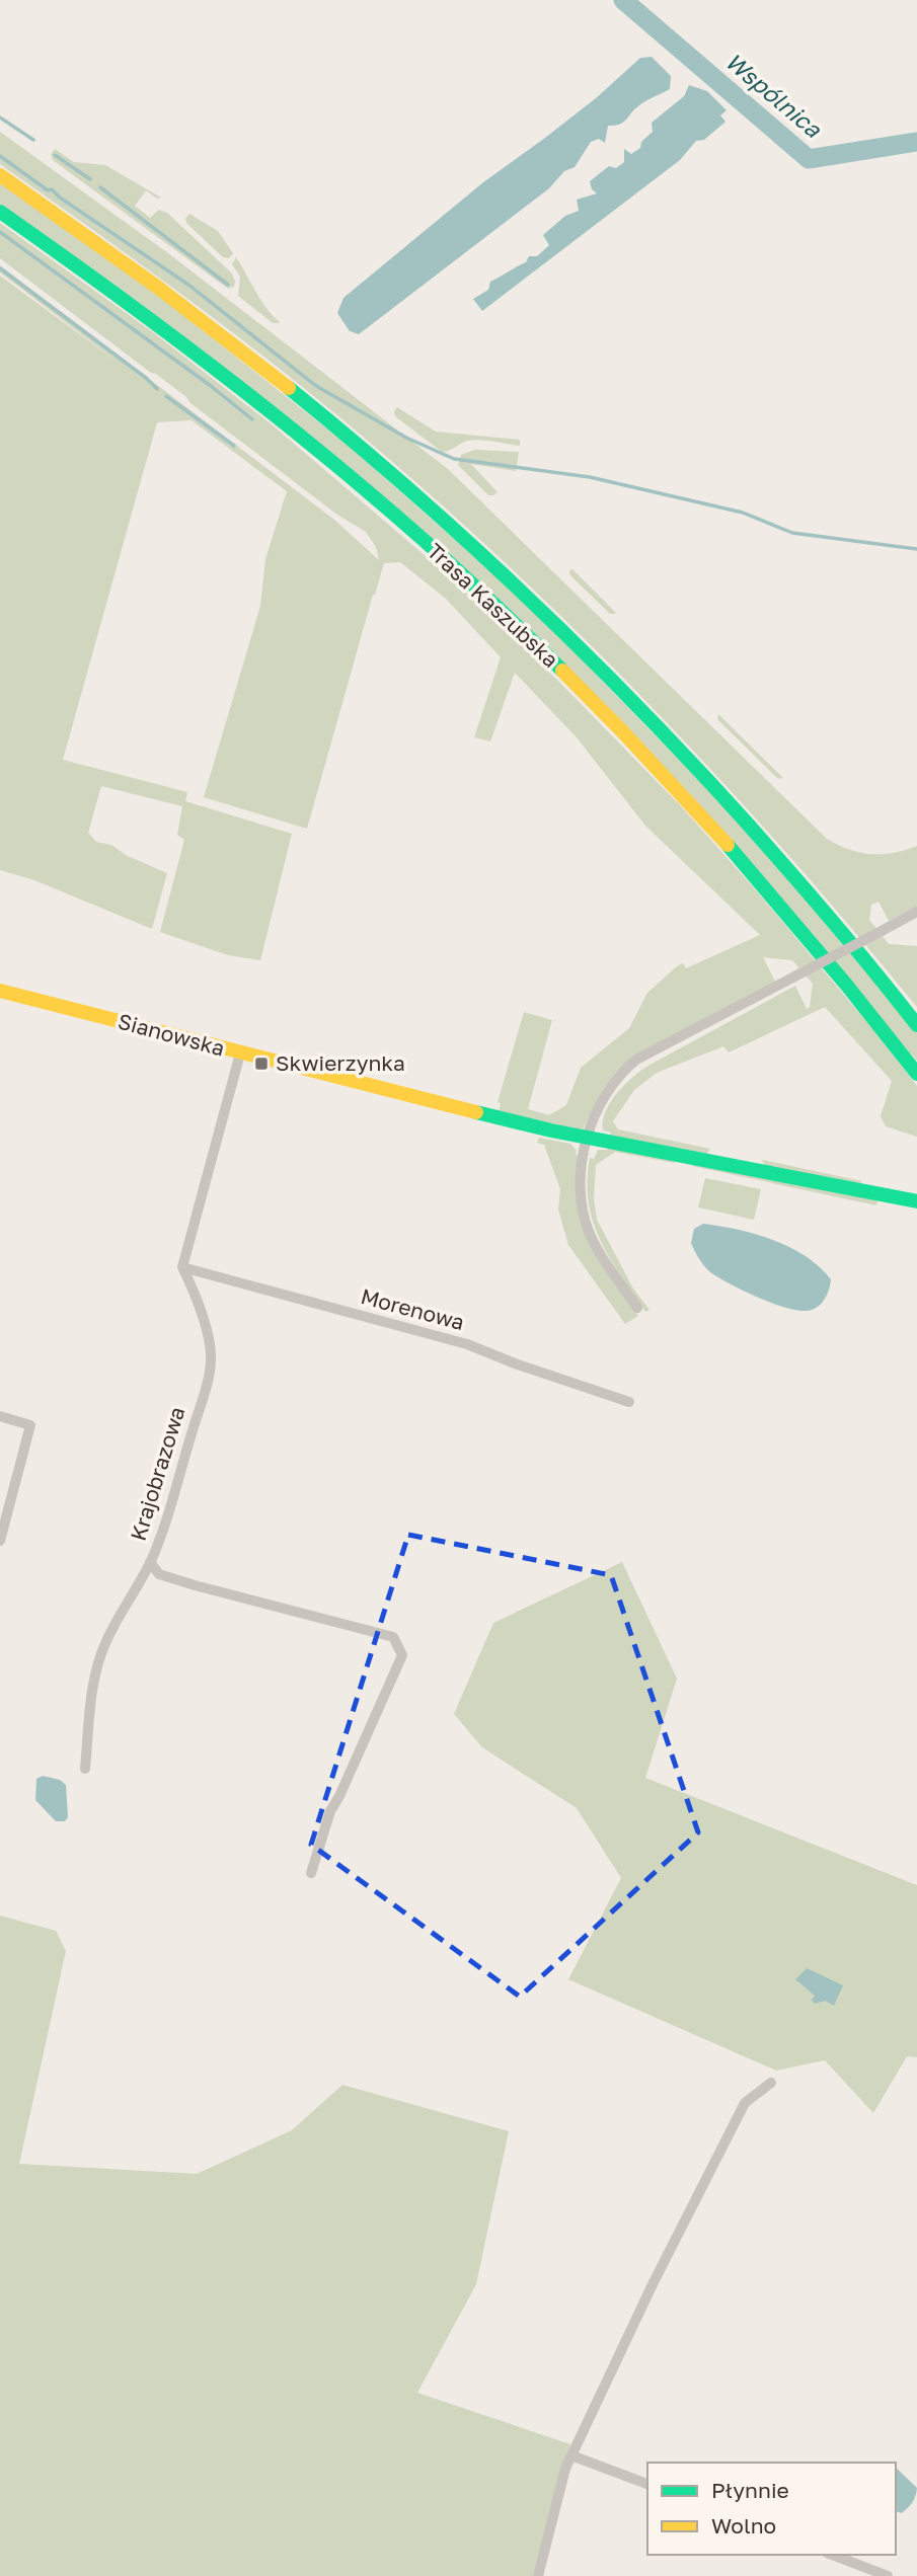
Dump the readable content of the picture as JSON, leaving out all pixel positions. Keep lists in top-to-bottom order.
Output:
{
  "streets": {
    "main road": ["Trasa Kaszubska", "Sianowska"],
    "street": ["Morenowa", "Krajobrazowa"]
  },
  "crossings": [
    ["Morenowa", "Krajobrazowa"]
  ],
  "water": ["Wspólnica"],
  "places": {
    "transit": ["Skwierzynka"]
  },
  "legend": ["Płynnie", "Wolno"]
}
